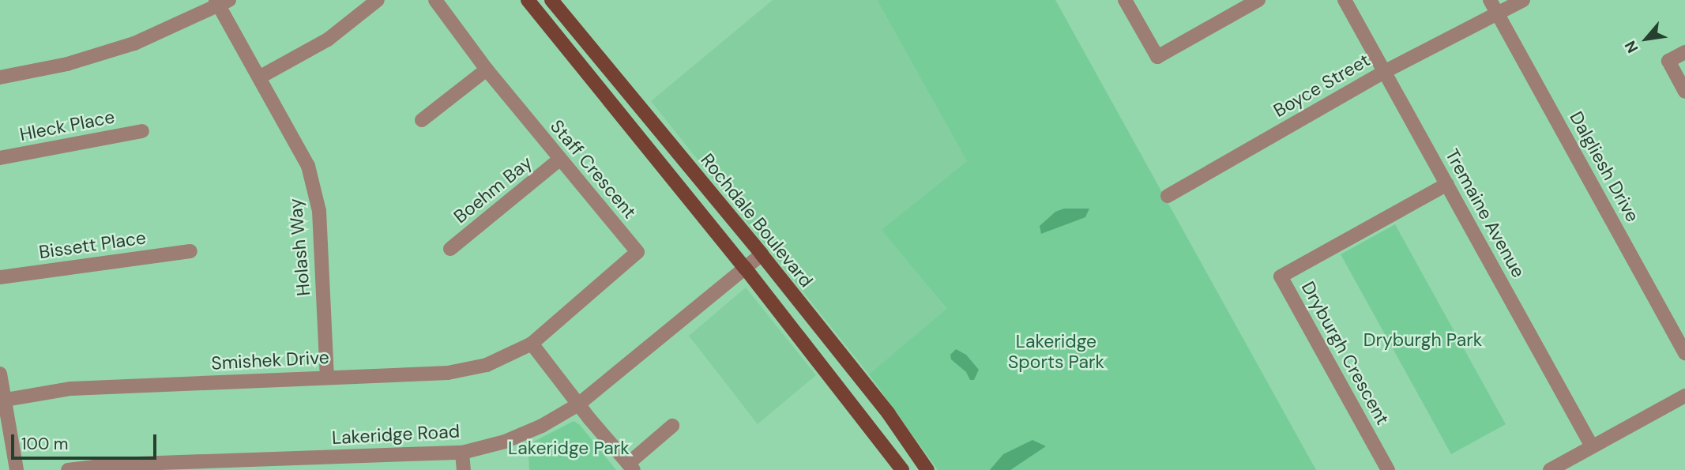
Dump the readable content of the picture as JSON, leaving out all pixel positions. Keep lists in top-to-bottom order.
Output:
{
  "streets": {
    "main road": ["Rochdale Boulevard"],
    "street": [
      "Boyce Street",
      "Hleck Place",
      "Dalgliesh Drive",
      "Staff Crescent",
      "Boehm Bay",
      "Tremaine Avenue",
      "Bissett Place",
      "Holash Way",
      "Dryburgh Crescent",
      "Smishek Drive",
      "Lakeridge Road"
    ]
  },
  "crossings": [
    ["Boyce Street", "Dalgliesh Drive"],
    ["Boyce Street", "Tremaine Avenue"],
    ["Staff Crescent", "Boehm Bay"],
    ["Staff Crescent", "Smishek Drive"],
    ["Tremaine Avenue", "Dryburgh Crescent"],
    ["Rochdale Boulevard", "Lakeridge Road"],
    ["Holash Way", "Smishek Drive"]
  ],
  "parks": ["Dryburgh Park", "Lakeridge Sports Park", "Lakeridge Park"],
  "scale_bar": "100 m",
  "north": "bottom left"
}
